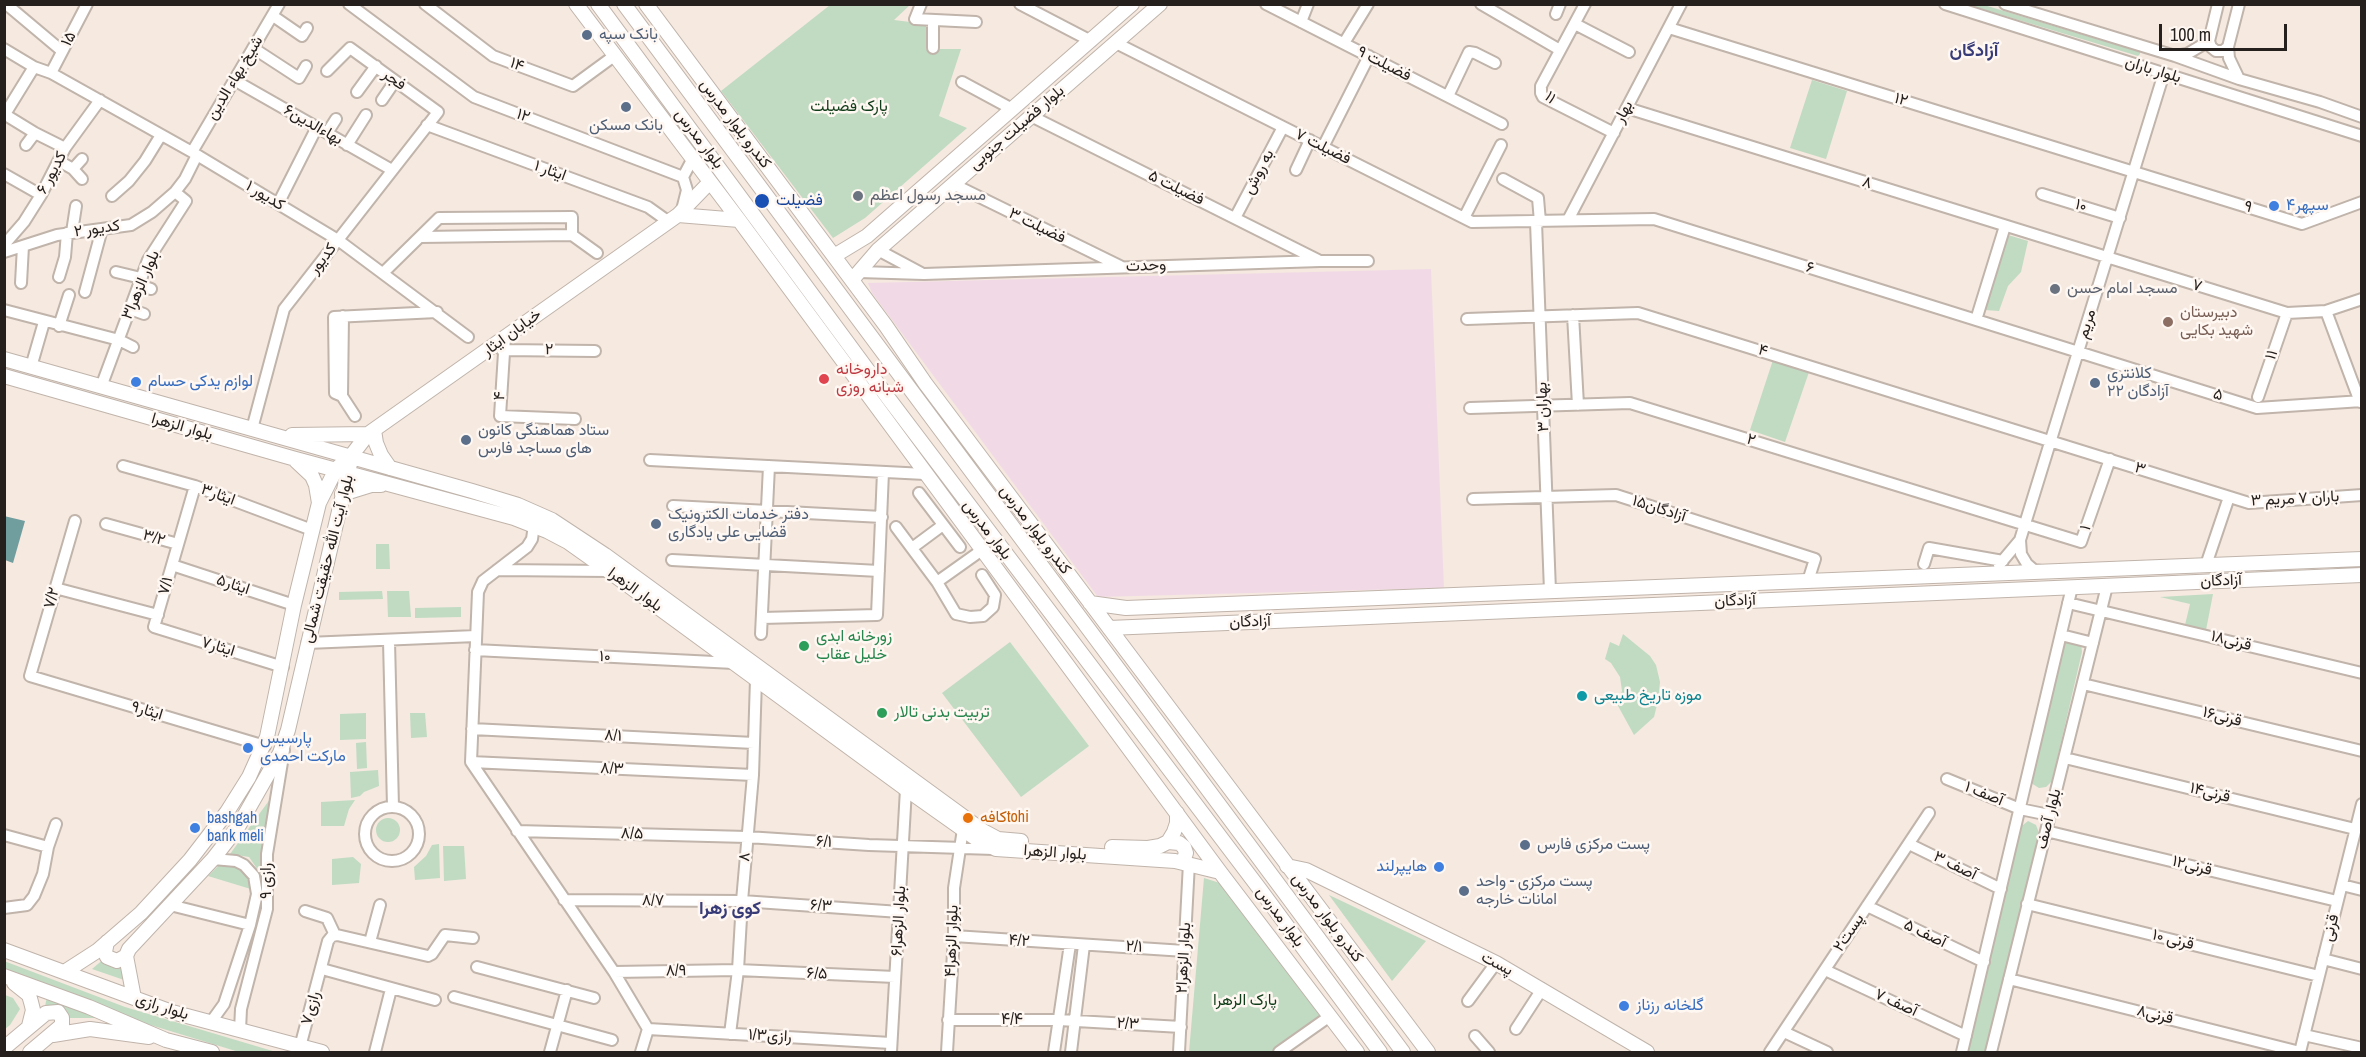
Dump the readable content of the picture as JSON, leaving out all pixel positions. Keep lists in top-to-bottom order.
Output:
{
  "streets": {
    "main road": [
      "کندرو بلوار مدرس",
      "بلوار فضیلت جنوبی",
      "بلوار مدرس",
      "خیابان ایثار",
      "بلوار الزهرا",
      "بلوار آیت الله حقیقت شمالی",
      "آزادگان",
      "پست",
      "بلوار رازی"
    ],
    "street": [
      "۱۵",
      "فضیلت ۹",
      "۱۴",
      "بلوار باران",
      "شیخ بهاء الدین",
      "فجر",
      "۱۱",
      "۱۲",
      "بهار",
      "۶بهاءالدين",
      "فضیلت ۷",
      "ایثار ۱",
      "به روش",
      "کدیور ۶",
      "۸",
      "فضیلت ۵",
      "کدیور ۱",
      "۱۰",
      "۹",
      "فضیلت ۳",
      "۲ کدیور",
      "کدیور",
      "وحدت",
      "۶",
      "بلوار الزهرا۳",
      "۷",
      "مریم",
      "۲",
      "۴",
      "۵",
      "بهاران ۳",
      "۳",
      "ایثار۳",
      "باران ۷ مریم ۳",
      "آزادگان۱۵",
      "۱",
      "۳/۲",
      "ایثار۵",
      "۷/۱",
      "۷/۲",
      "قرنی۱۸",
      "ایثار۷",
      "ایثار۹",
      "قرنی۱۶",
      "۸/۱",
      "۸/۳",
      "قرنی۱۴",
      "۱ آصف",
      "بلوار آصف",
      "۸/۵",
      "۶/۱",
      "۳ آصف",
      "قرنی۱۲",
      "رازی ۹",
      "۸/۷",
      "۶/۳",
      "بلوار الزهرا۶",
      "قرنی",
      "پست۲",
      "۵ آصف",
      "۱۰ قرنی",
      "بلوار الزهرا۴",
      "۴/۲",
      "۲/۱",
      "بلوار الزهرا۲",
      "۸/۹",
      "۶/۵",
      "۷ آصف",
      "رازی۷",
      "قرنی۸",
      "۴/۴",
      "۲/۳",
      "رازی۱/۳"
    ]
  },
  "crossings": [
    ["۱۵", "کدیور ۱"],
    ["بلوار باران", "مریم"],
    ["شیخ بهاء الدین", "۶بهاءالدين"],
    ["شیخ بهاء الدین", "کدیور ۱"],
    ["شیخ بهاء الدین", "۲ کدیور"],
    ["فجر", "کدیور"],
    ["۱۱", "بهار"],
    ["۱۱", "۷"],
    ["۱۲", "بهار"],
    ["۱۲", "۹"],
    ["۱۲", "مریم"],
    ["بهار", "۸"],
    ["بهار", "۶"],
    ["کندرو بلوار مدرس", "بلوار فضیلت جنوبی"],
    ["کندرو بلوار مدرس", "وحدت"],
    ["کندرو بلوار مدرس", "آزادگان"],
    ["کندرو بلوار مدرس", "پست"],
    ["۶بهاءالدين", "کدیور"],
    ["بلوار فضیلت جنوبی", "فضیلت ۷"],
    ["بلوار فضیلت جنوبی", "فضیلت ۵"],
    ["بلوار فضیلت جنوبی", "فضیلت ۳"],
    ["بلوار فضیلت جنوبی", "وحدت"],
    ["فضیلت ۷", "به روش"],
    ["فضیلت ۷", "۶"],
    ["فضیلت ۷", "بهاران ۳"],
    ["ایثار ۱", "کدیور"],
    ["ایثار ۱", "خیابان ایثار"],
    ["به روش", "فضیلت ۵"],
    ["کدیور ۶", "کدیور ۱"],
    ["۸", "۷"],
    ["۸", "مریم"],
    ["۸", "بلوار الزهرا"],
    ["۸", "۸/۱"],
    ["۸", "۸/۳"],
    ["۸", "۸/۵"],
    ["۸", "۶/۱"],
    ["۸", "۸/۷"],
    ["۸", "۶/۳"],
    ["۸", "۸/۹"],
    ["۸", "۶/۵"],
    ["۸", "رازی۱/۳"],
    ["فضیلت ۵", "وحدت"],
    ["کدیور ۱", "۲ کدیور"],
    ["کدیور ۱", "کدیور"],
    ["۱۰", "مریم"],
    ["۱۰", "بلوار الزهرا"],
    ["۹", "مریم"],
    ["فضیلت ۳", "وحدت"],
    ["۲ کدیور", "بلوار الزهرا۳"],
    ["کدیور", "بلوار الزهرا"],
    ["۶", "مریم"],
    ["۶", "۵"],
    ["۶", "بهاران ۳"],
    ["بلوار الزهرا۳", "بلوار الزهرا"],
    ["۷", "مریم"],
    ["مریم", "۲"],
    ["مریم", "۴"],
    ["مریم", "۵"],
    ["مریم", "۳"],
    ["مریم", "۱"],
    ["خیابان ایثار", "۲"],
    ["خیابان ایثار", "۴"],
    ["خیابان ایثار", "بلوار الزهرا"],
    ["خیابان ایثار", "بلوار آیت الله حقیقت شمالی"],
    ["۲", "۴"],
    ["۲", "بهاران ۳"],
    ["۲", "۱"],
    ["۴", "بهاران ۳"],
    ["۴", "۳"],
    ["بهاران ۳", "آزادگان۱۵"],
    ["بهاران ۳", "آزادگان"],
    ["بلوار الزهرا", "بلوار آیت الله حقیقت شمالی"],
    ["بلوار الزهرا", "۶/۱"],
    ["بلوار الزهرا", "بلوار الزهرا۶"],
    ["بلوار الزهرا", "بلوار الزهرا۴"],
    ["بلوار الزهرا", "بلوار الزهرا۲"],
    ["۳", "باران ۷ مریم ۳"],
    ["۳", "۱"],
    ["ایثار۳", "۳/۲"],
    ["ایثار۳", "بلوار آیت الله حقیقت شمالی"],
    ["آزادگان۱۵", "آزادگان"],
    ["۳/۲", "۷/۱"],
    ["بلوار آیت الله حقیقت شمالی", "ایثار۵"],
    ["بلوار آیت الله حقیقت شمالی", "ایثار۷"],
    ["بلوار آیت الله حقیقت شمالی", "ایثار۹"],
    ["بلوار آیت الله حقیقت شمالی", "رازی ۹"],
    ["بلوار آیت الله حقیقت شمالی", "بلوار رازی"],
    ["آزادگان", "بلوار آصف"],
    ["ایثار۵", "۷/۱"],
    ["۷/۱", "ایثار۷"],
    ["۷/۲", "ایثار۹"],
    ["قرنی۱۸", "بلوار آصف"],
    ["قرنی۱۶", "بلوار آصف"],
    ["قرنی۱۴", "بلوار آصف"],
    ["قرنی۱۴", "قرنی"],
    ["۱ آصف", "بلوار آصف"],
    ["بلوار آصف", "۳ آصف"],
    ["بلوار آصف", "قرنی۱۲"],
    ["بلوار آصف", "۵ آصف"],
    ["بلوار آصف", "۱۰ قرنی"],
    ["بلوار آصف", "۷ آصف"],
    ["بلوار آصف", "قرنی۸"],
    ["۸/۵", "۶/۱"],
    ["۶/۱", "بلوار الزهرا۶"],
    ["۶/۱", "بلوار الزهرا۴"],
    ["۳ آصف", "پست۲"],
    ["قرنی۱۲", "قرنی"],
    ["رازی ۹", "بلوار رازی"],
    ["۸/۷", "۶/۳"],
    ["۶/۳", "بلوار الزهرا۶"],
    ["بلوار الزهرا۶", "۶/۵"],
    ["بلوار الزهرا۶", "رازی۱/۳"],
    ["قرنی", "۱۰ قرنی"],
    ["قرنی", "قرنی۸"],
    ["پست۲", "۵ آصف"],
    ["پست۲", "۷ آصف"],
    ["بلوار الزهرا۴", "۴/۲"],
    ["بلوار الزهرا۴", "۴/۴"],
    ["۴/۲", "۲/۱"],
    ["۲/۱", "بلوار الزهرا۲"],
    ["بلوار الزهرا۲", "۲/۳"],
    ["۸/۹", "۶/۵"],
    ["بلوار رازی", "رازی۷"],
    ["۴/۴", "۲/۳"]
  ],
  "districts": ["آزادگان", "کوی زهرا"],
  "parks": ["پارک فضیلت", "پارک الزهرا"],
  "places": [
    "بانک سپه",
    "بانک مسکن",
    "مسجد رسول اعظم",
    "فضیلت",
    "سپهر۴",
    "مسجد امام حسن",
    "دبیرستان شهید بکایی",
    "داروخانه شبانه روزی",
    "لوازم یدکی حسام",
    "کلانتری ۲۲ آزادگان",
    "ستاد هماهنگی کانون های مساجد فارس",
    "دفتر خدمات الکترونیک قضایی علی یادگاری",
    "زورخانه ابدی خلیل عقاب",
    "موزه تاریخ طبیعی",
    "تربیت بدنی تالار",
    "پارسیس مارکت احمدی",
    "کافهtohi",
    "bashgah bank meli",
    "پست مرکزی فارس",
    "هایپرلند",
    "پست مرکزی - واحد امانات خارجه",
    "گلخانه رزناز"
  ],
  "scale_bar": "100 m"
}
